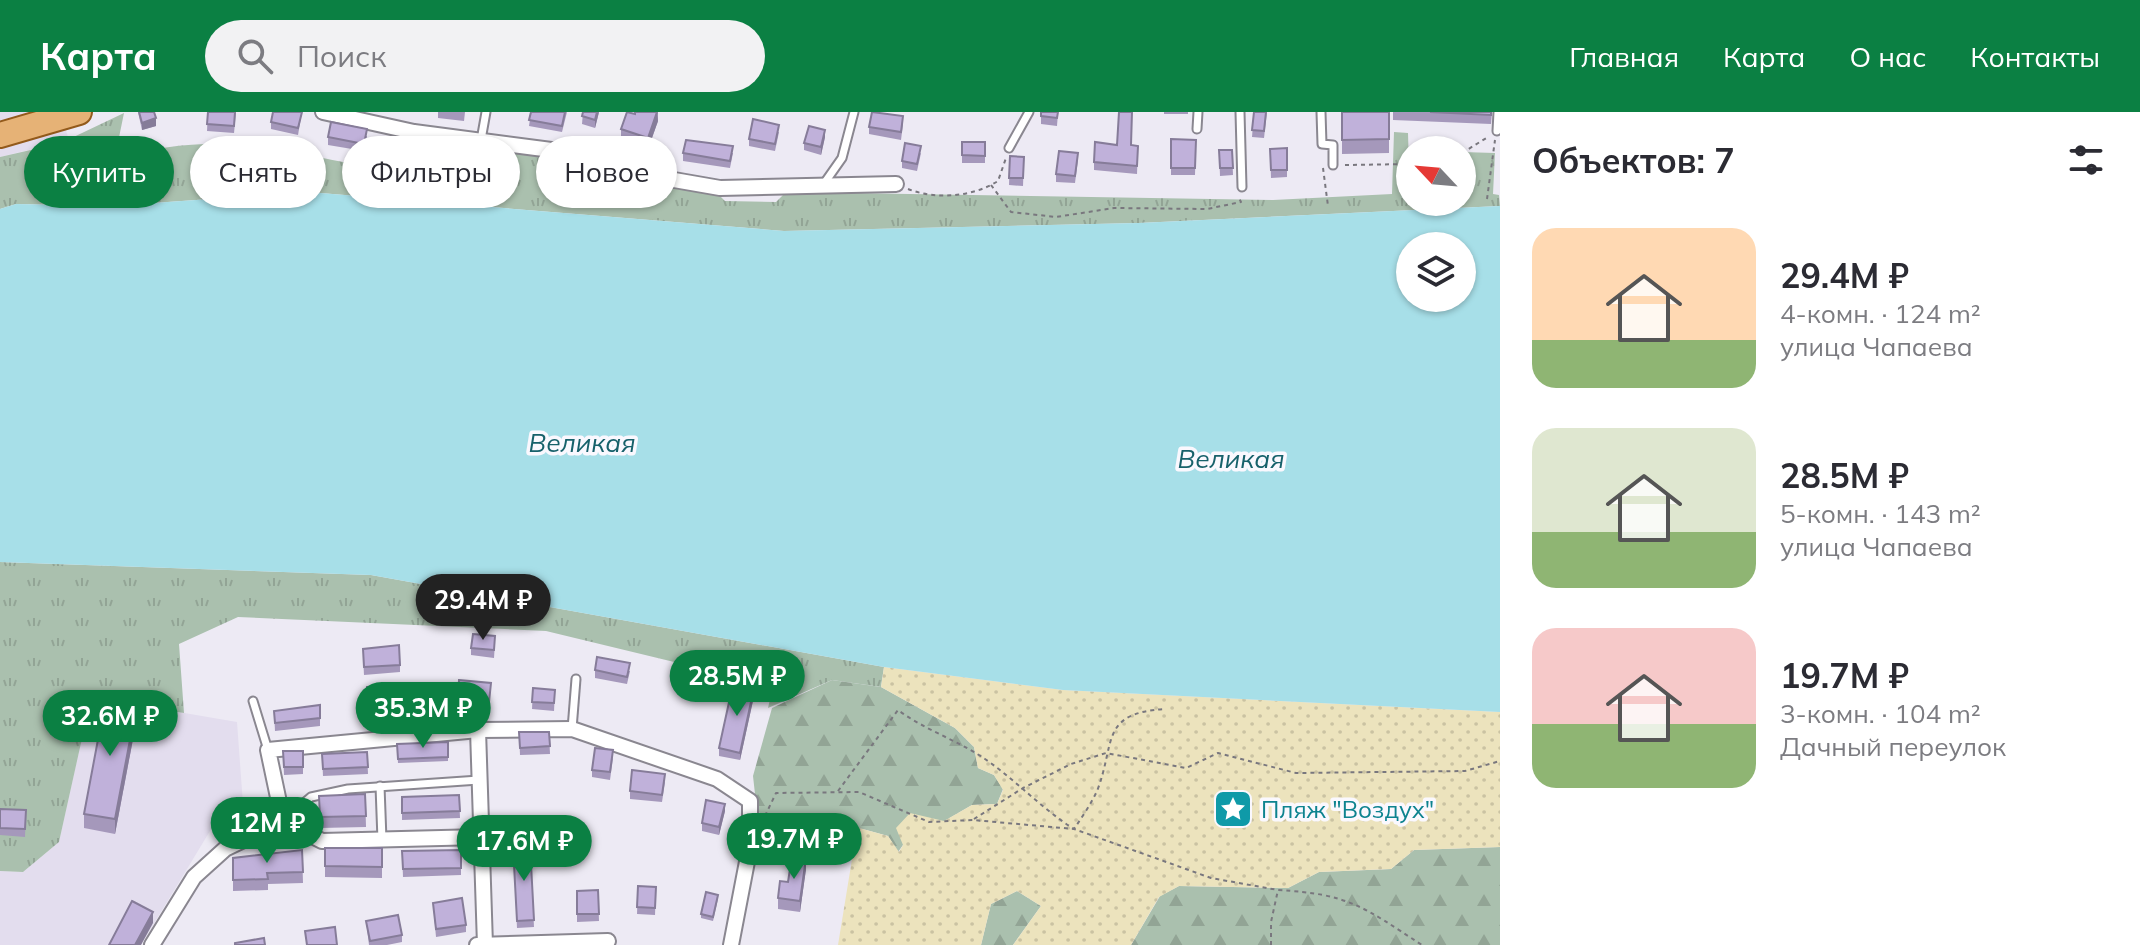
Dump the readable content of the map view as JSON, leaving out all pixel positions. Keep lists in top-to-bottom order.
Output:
{
  "water": ["Великая"],
  "places": {
    "place": ["Пляж \"Воздух\""]
  },
  "north": "top left",
  "page": {
    "header": "Карта",
    "search": "Поиск",
    "nav": [
      "Главная",
      "Карта",
      "О нас",
      "Контакты"
    ],
    "heading": "Объектов: 7",
    "chip": [
      "Купить",
      "Снять",
      "Фильтры",
      "Новое"
    ],
    "list": [
      {
        "name": "29.4M ₽",
        "note": "4-комн. · 124 m² · улица Чапаева"
      },
      {
        "name": "28.5M ₽",
        "note": "5-комн. · 143 m² · улица Чапаева"
      },
      {
        "name": "19.7M ₽",
        "note": "3-комн. · 104 m² · Дачный переулок"
      }
    ],
    "price": [
      "29.4M ₽",
      "28.5M ₽",
      "35.3M ₽",
      "32.6M ₽",
      "12M ₽",
      "19.7M ₽",
      "17.6M ₽"
    ]
  }
}
